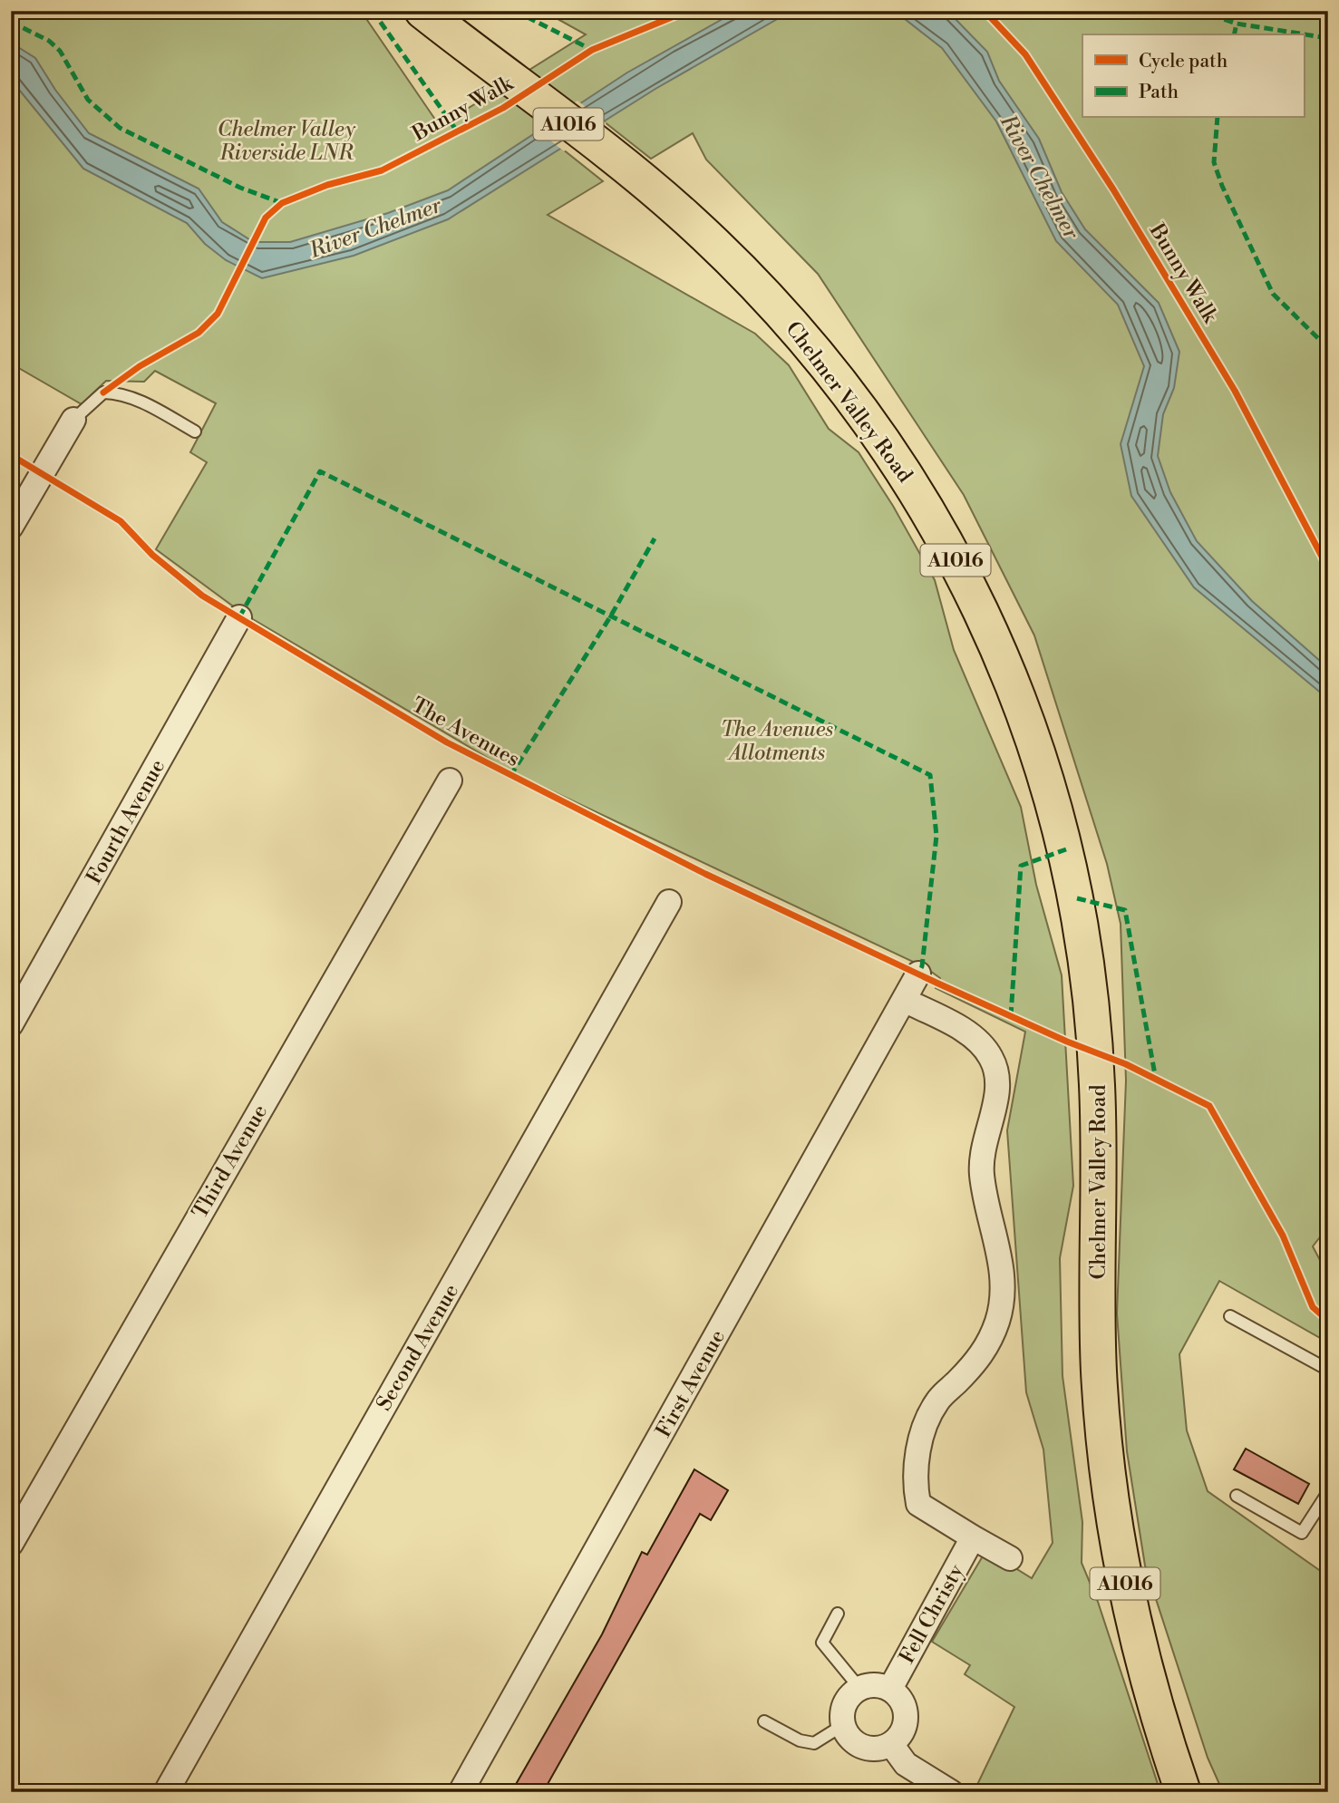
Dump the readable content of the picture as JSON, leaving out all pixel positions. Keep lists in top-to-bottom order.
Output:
{
  "streets": {
    "main road": ["A1016", "Chelmer Valley Road"],
    "street": [
      "Fourth Avenue",
      "Third Avenue",
      "Second Avenue",
      "First Avenue",
      "Fell Christy"
    ],
    "cycle path": ["Bunny Walk", "The Avenues"]
  },
  "water": ["River Chelmer"],
  "parks": ["Chelmer Valley Riverside LNR", "The Avenues Allotments"],
  "legend": ["Cycle path", "Path"]
}
